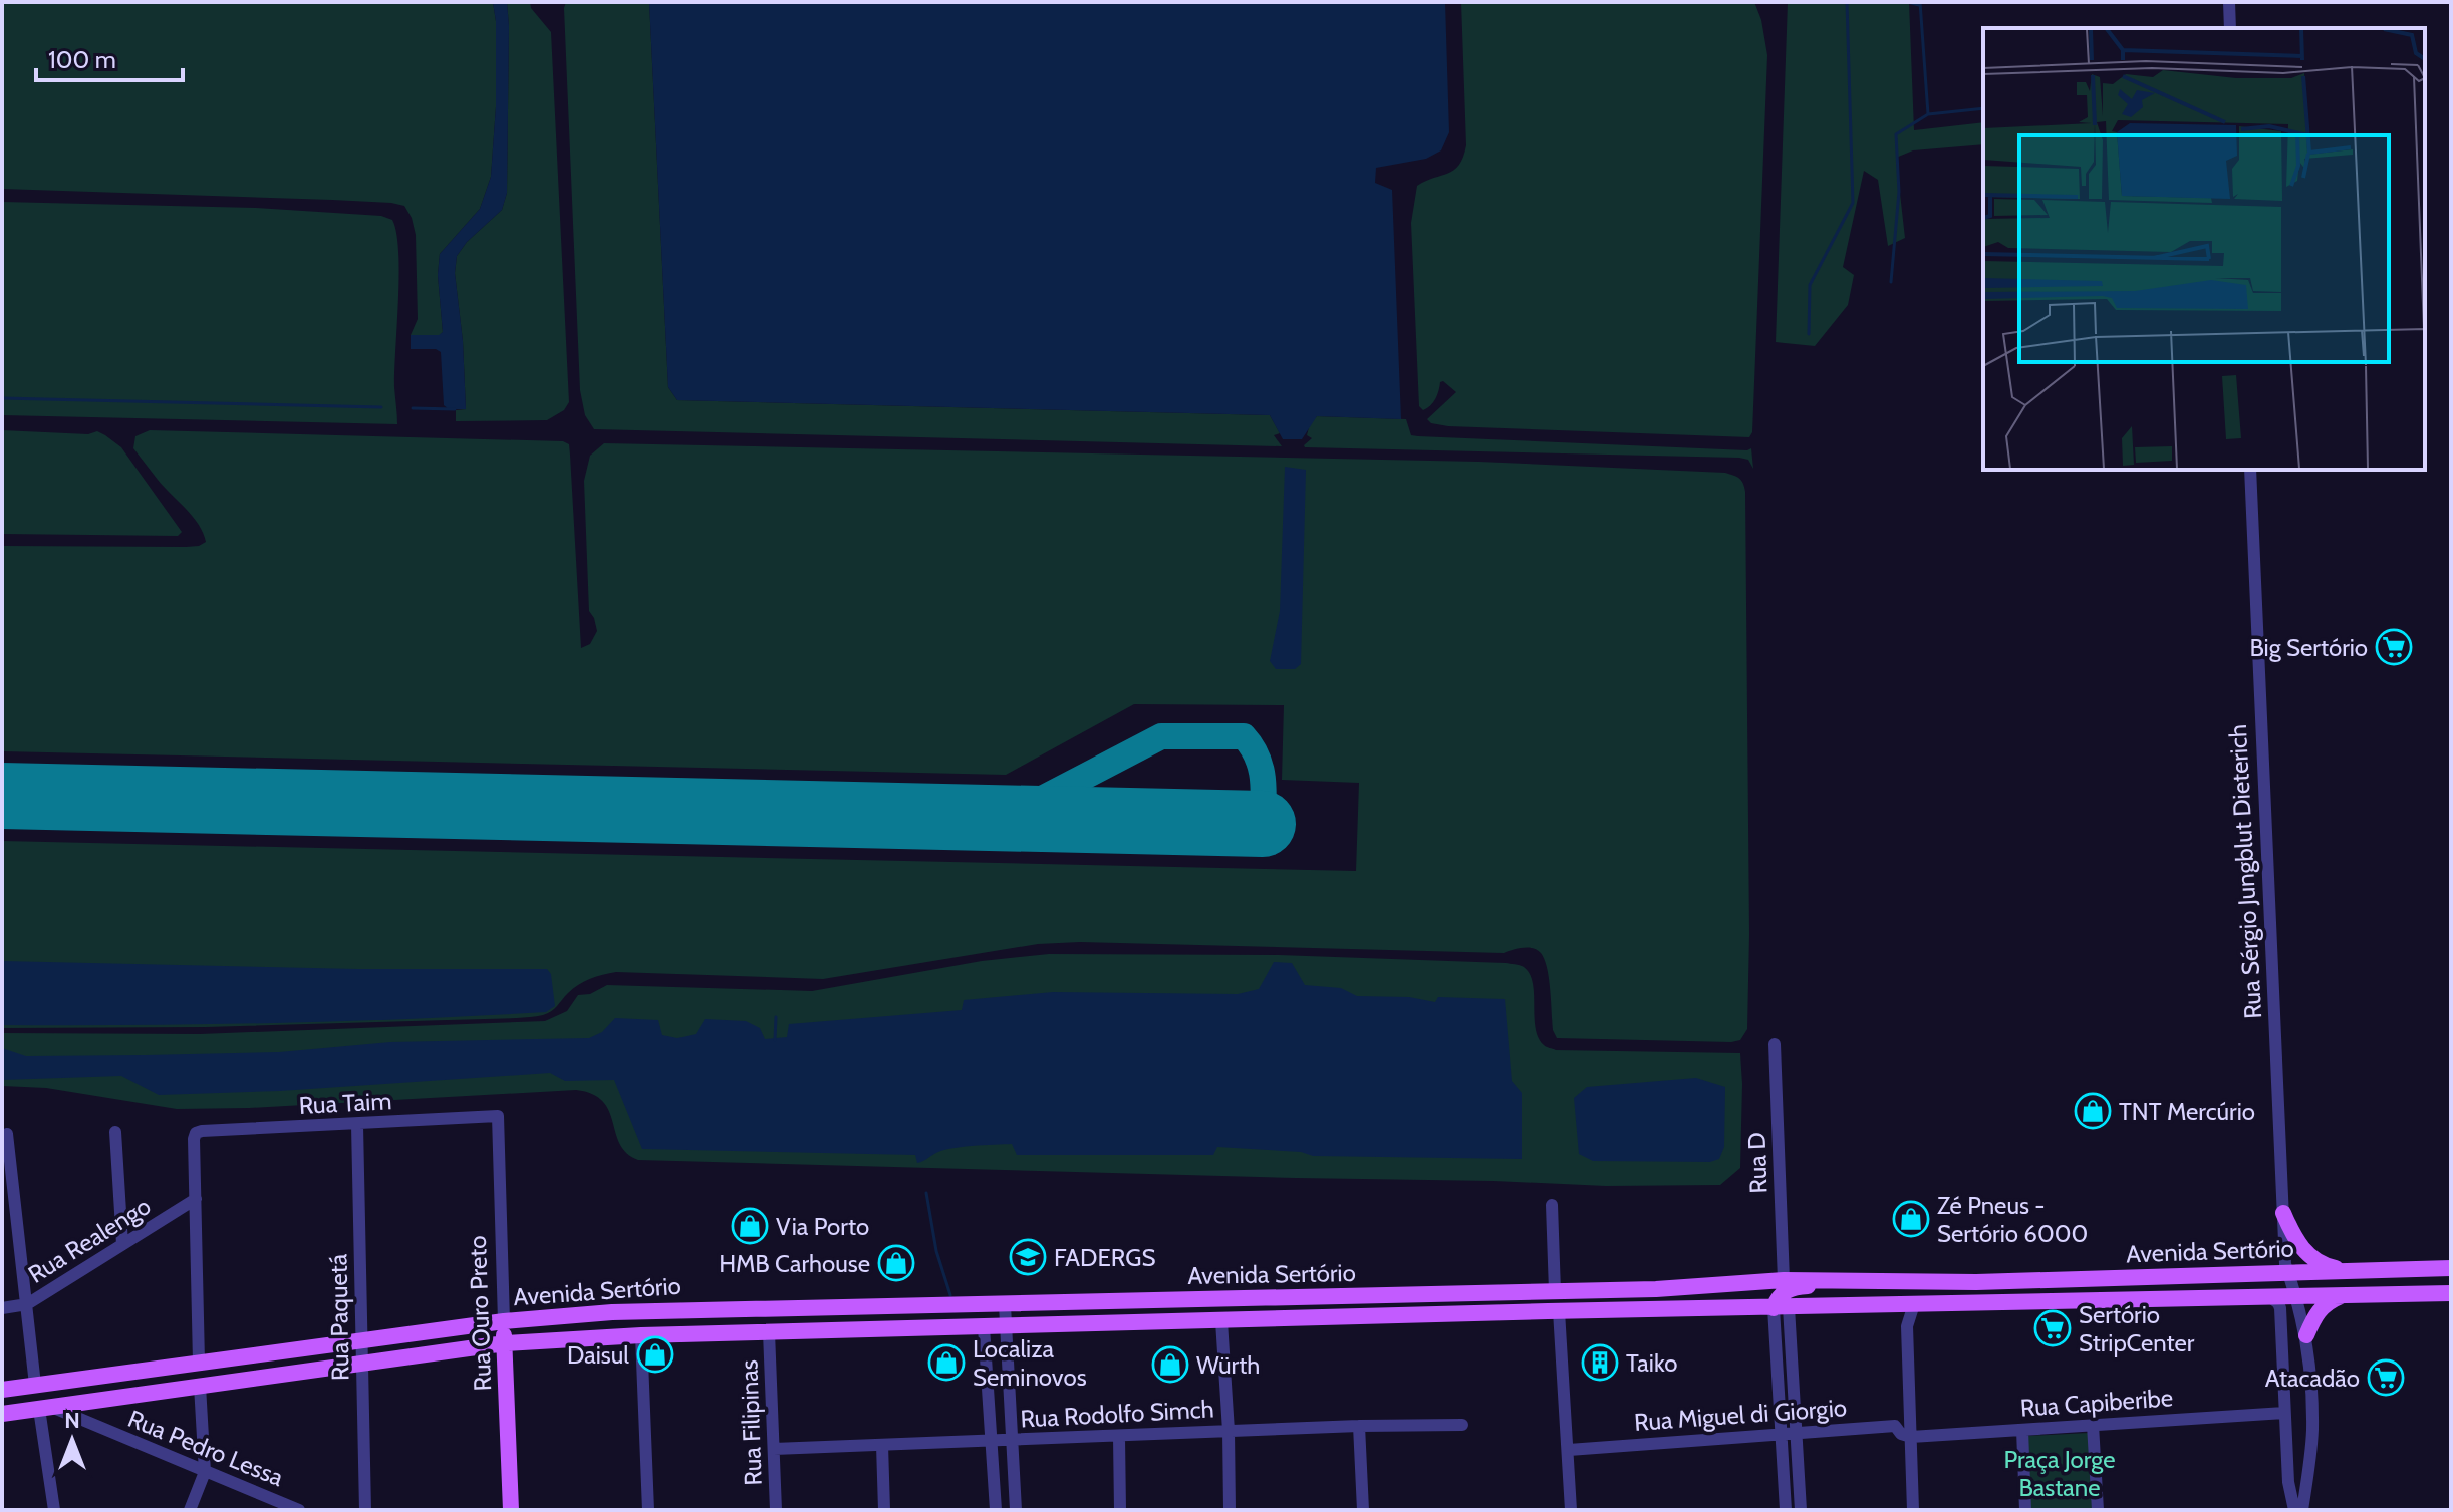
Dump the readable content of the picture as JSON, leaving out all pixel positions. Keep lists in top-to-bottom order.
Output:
{
  "streets": {
    "main road": ["Avenida Sertório", "Rua Ouro Preto"],
    "street": [
      "Rua Sérgio Jungblut Dieterich",
      "Rua Taim",
      "Rua D",
      "Rua Realengo",
      "Rua Paquetá",
      "Rua Capiberibe",
      "Rua Rodolfo Simch",
      "Rua Miguel di Giorgio",
      "Rua Filipinas",
      "Rua Pedro Lessa"
    ]
  },
  "crossings": [
    ["Rua Sérgio Jungblut Dieterich", "Avenida Sertório"],
    ["Rua Taim", "Rua Realengo"],
    ["Rua Taim", "Rua Ouro Preto"],
    ["Rua Taim", "Rua Paquetá"],
    ["Rua D", "Avenida Sertório"],
    ["Avenida Sertório", "Rua Ouro Preto"],
    ["Avenida Sertório", "Rua Paquetá"],
    ["Avenida Sertório", "Rua Filipinas"],
    ["Avenida Sertório", "Rua Pedro Lessa"],
    ["Rua Capiberibe", "Rua Miguel di Giorgio"],
    ["Rua Rodolfo Simch", "Rua Filipinas"]
  ],
  "parks": ["Praça Jorge Bastane"],
  "places": {
    "supermarket": ["Big Sertório", "Sertório StripCenter", "Atacadão"],
    "shop": [
      "TNT Mercúrio",
      "Zé Pneus - Sertório 6000",
      "Via Porto",
      "HMB Carhouse",
      "Daisul",
      "Localiza Seminovos",
      "Würth"
    ],
    "school or university": ["FADERGS"],
    "building": ["Taiko"]
  },
  "scale_bar": "100 m",
  "north": "top"
}
